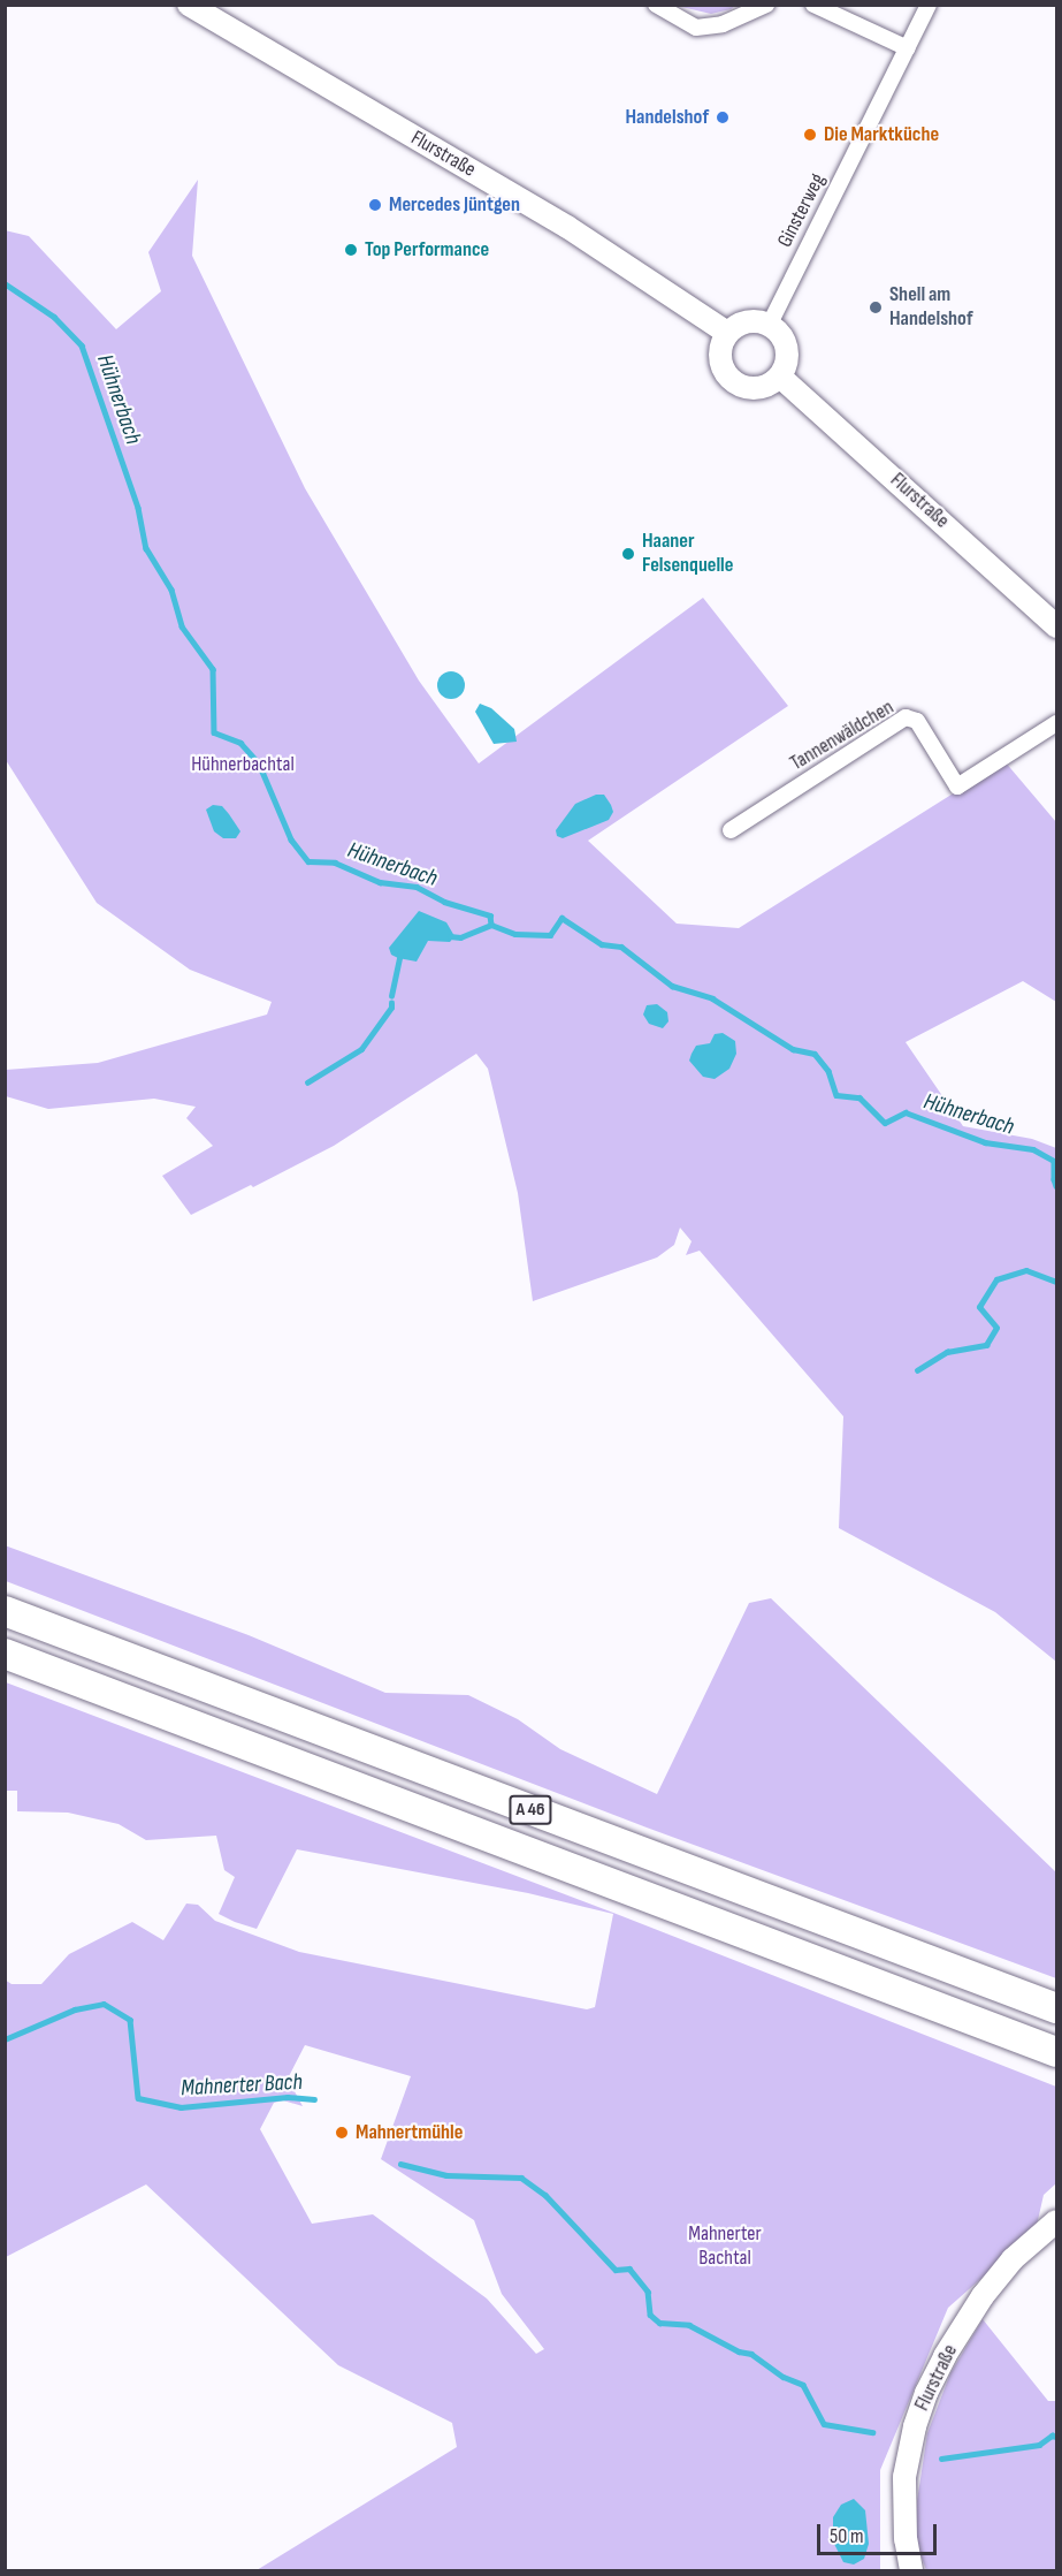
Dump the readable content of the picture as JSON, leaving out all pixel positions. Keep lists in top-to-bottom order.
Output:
{
  "streets": {
    "highway": ["A 46"],
    "main road": ["Flurstraße"],
    "street": ["Ginsterweg", "Tannenwäldchen"]
  },
  "crossings": [
    ["Flurstraße", "Ginsterweg"]
  ],
  "water": ["Hühnerbach", "Mahnerter Bach"],
  "parks": ["Hühnerbachtal", "Mahnerter Bachtal"],
  "places": [
    "Handelshof",
    "Die Marktküche",
    "Mercedes Jüntgen",
    "Top Performance",
    "Shell am Handelshof",
    "Haaner Felsenquelle",
    "Mahnertmühle"
  ],
  "scale_bar": "50 m"
}
